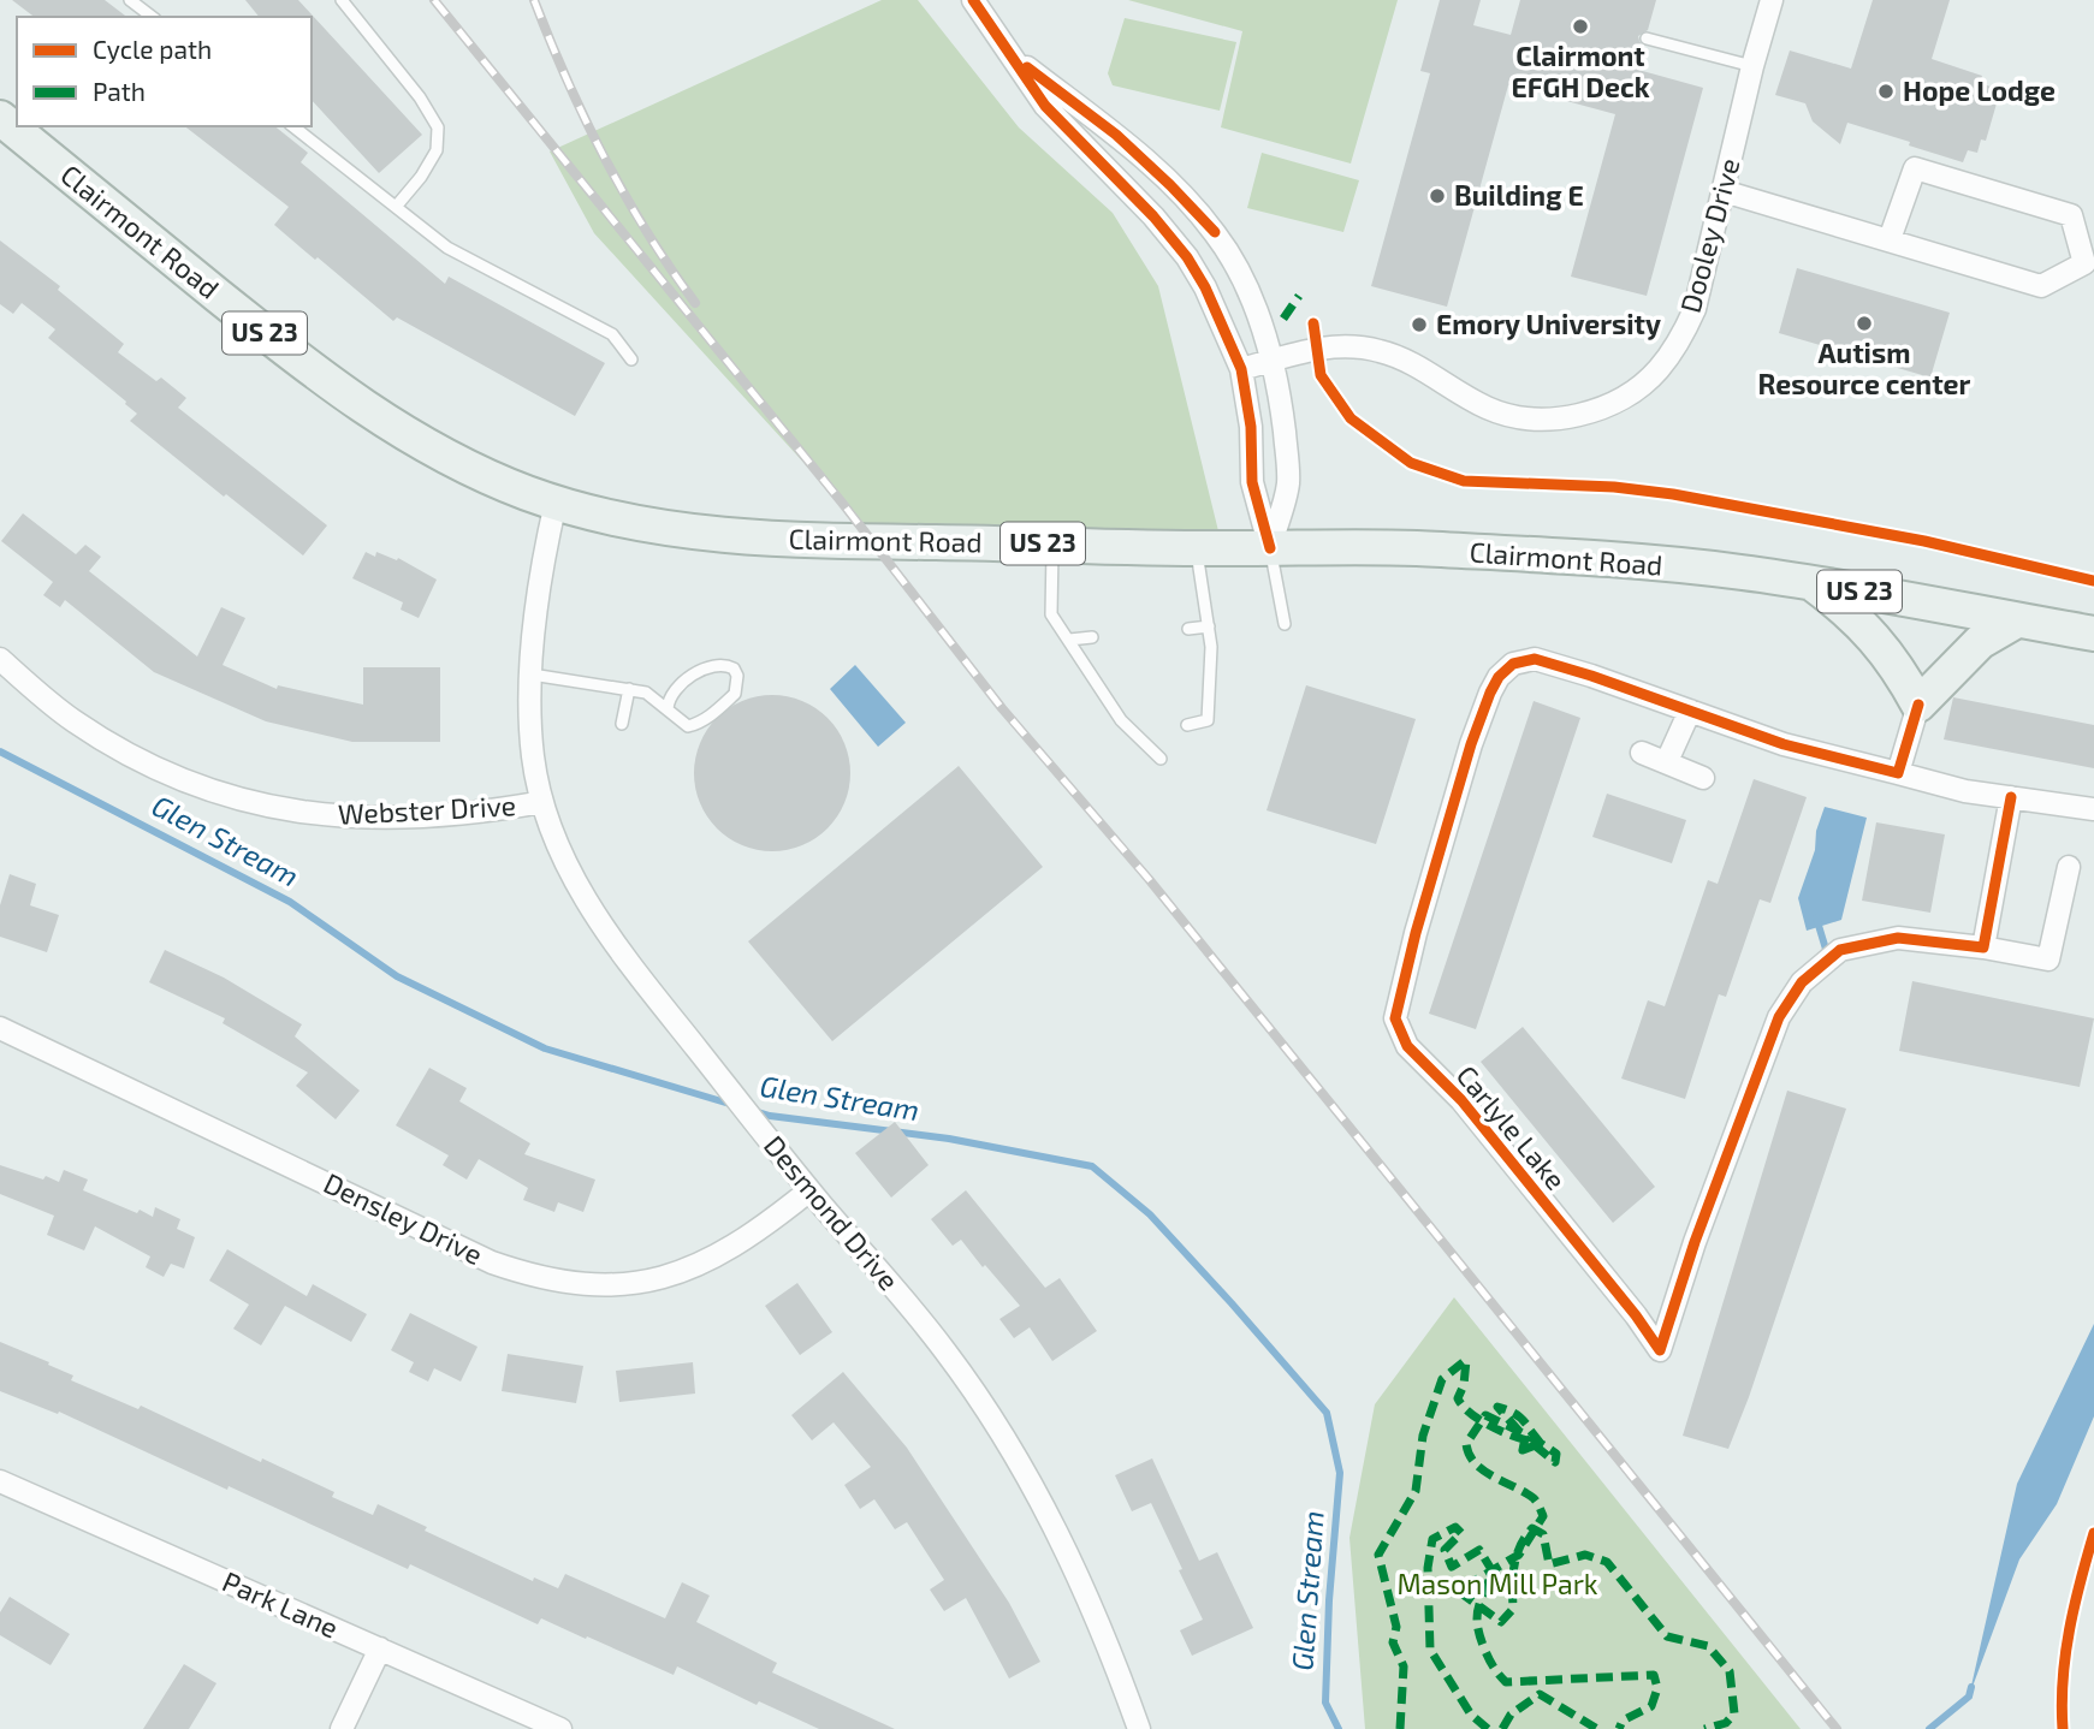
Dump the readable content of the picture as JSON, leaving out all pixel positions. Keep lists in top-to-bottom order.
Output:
{
  "streets": {
    "main road": ["Clairmont Road", "US 23"],
    "street": [
      "Dooley Drive",
      "Webster Drive",
      "Carlyle Lake",
      "Desmond Drive",
      "Densley Drive",
      "Park Lane"
    ]
  },
  "crossings": [
    ["Clairmont Road", "Desmond Drive"],
    ["Webster Drive", "Desmond Drive"],
    ["Desmond Drive", "Densley Drive"]
  ],
  "water": ["Glen Stream"],
  "parks": ["Mason Mill Park"],
  "places": [
    "Clairmont EFGH Deck",
    "Hope Lodge",
    "Building E",
    "Autism Resource center",
    "Emory University"
  ],
  "legend": ["Cycle path", "Path"]
}
